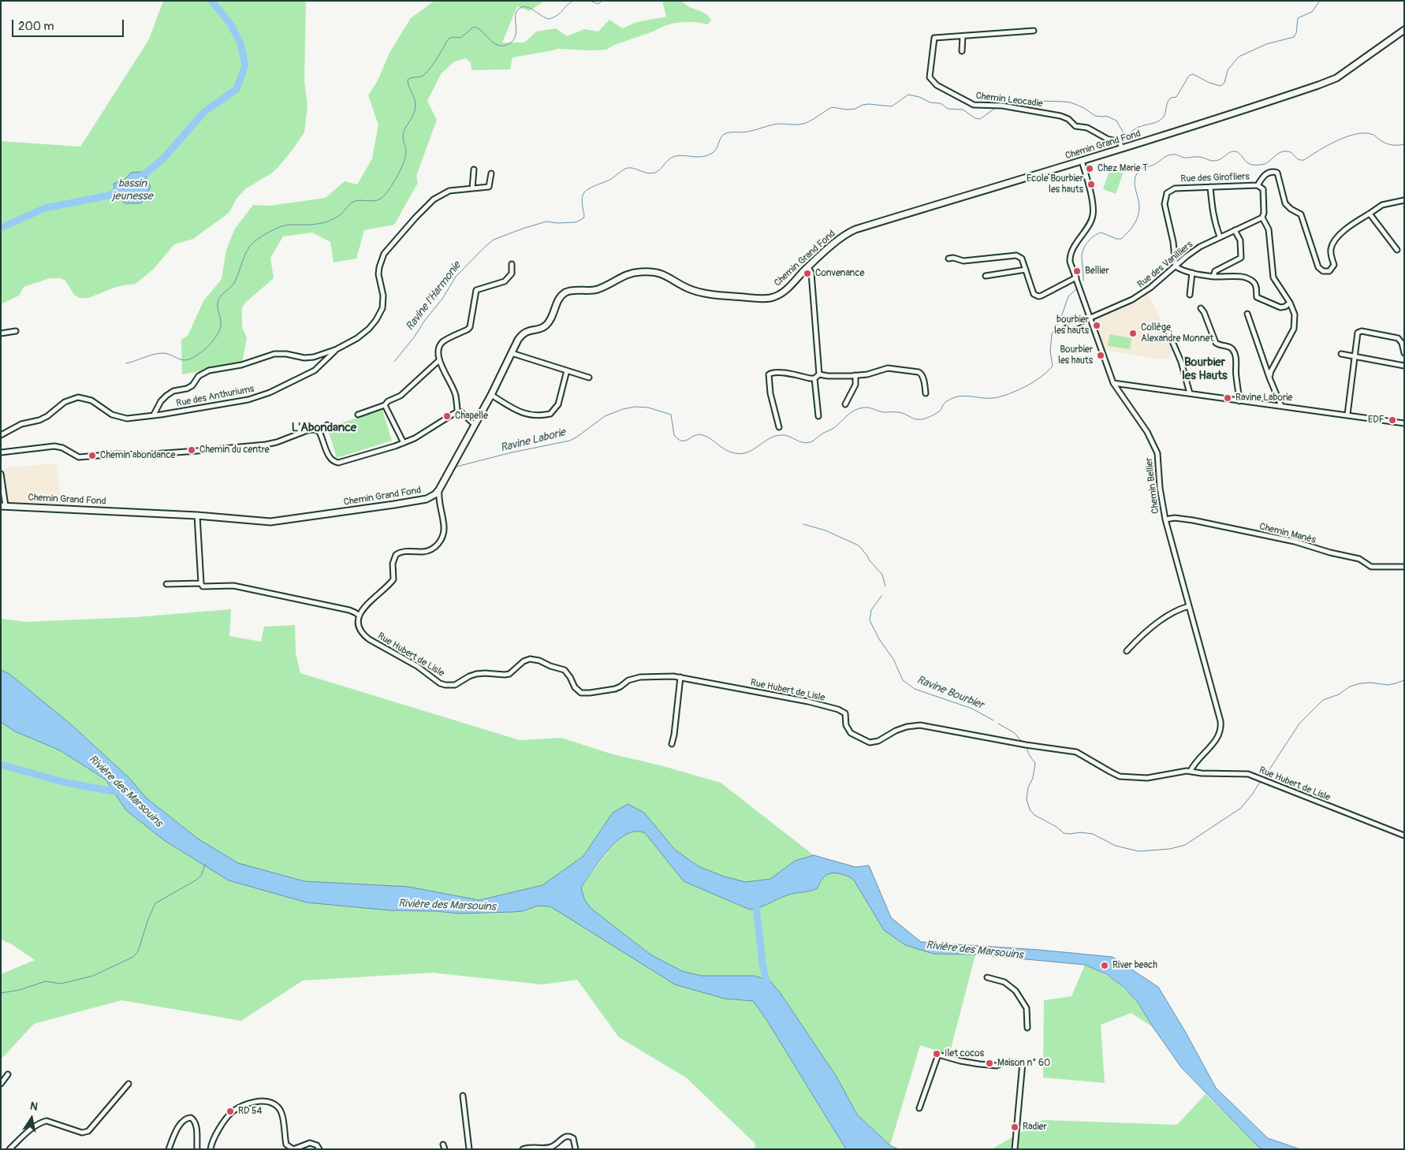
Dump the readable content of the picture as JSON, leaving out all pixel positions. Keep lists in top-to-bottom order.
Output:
{
  "streets": {
    "street": [
      "Chemin Leocadie",
      "Chemin Grand Fond",
      "Rue des Girofliers",
      "Rue des Vanilliers",
      "Rue des Anthuriums",
      "Chemin Bellier",
      "Chemin Manès",
      "Rue Hubert de Lisle"
    ]
  },
  "crossings": [
    ["Chemin Leocadie", "Chemin Grand Fond"],
    ["Chemin Grand Fond", "Chemin Bellier"],
    ["Rue des Girofliers", "Rue des Vanilliers"],
    ["Rue des Vanilliers", "Chemin Bellier"],
    ["Chemin Bellier", "Chemin Manès"],
    ["Chemin Bellier", "Rue Hubert de Lisle"]
  ],
  "districts": ["Bourbier les Hauts", "L'Abondance"],
  "water": [
    "bassin jeunesse",
    "Ravine l'Harmonie",
    "Ravine Laborie",
    "Ravine Bourbier",
    "Rivière des Marsouins"
  ],
  "places": [
    "Chez Marie T",
    "Ecole Bourbier les hauts",
    "Bellier",
    "Convenance",
    "bourbier les hauts",
    "Collège Alexandre Monnet",
    "Bourbier les hauts",
    "Ravine Laborie",
    "Chapelle",
    "EDF",
    "Chemin du centre",
    "Chemin abondance",
    "River beach",
    "Ilet cocos",
    "Maison n° 60",
    "RD 54",
    "Radier"
  ],
  "scale_bar": "200 m",
  "north": "top"
}
